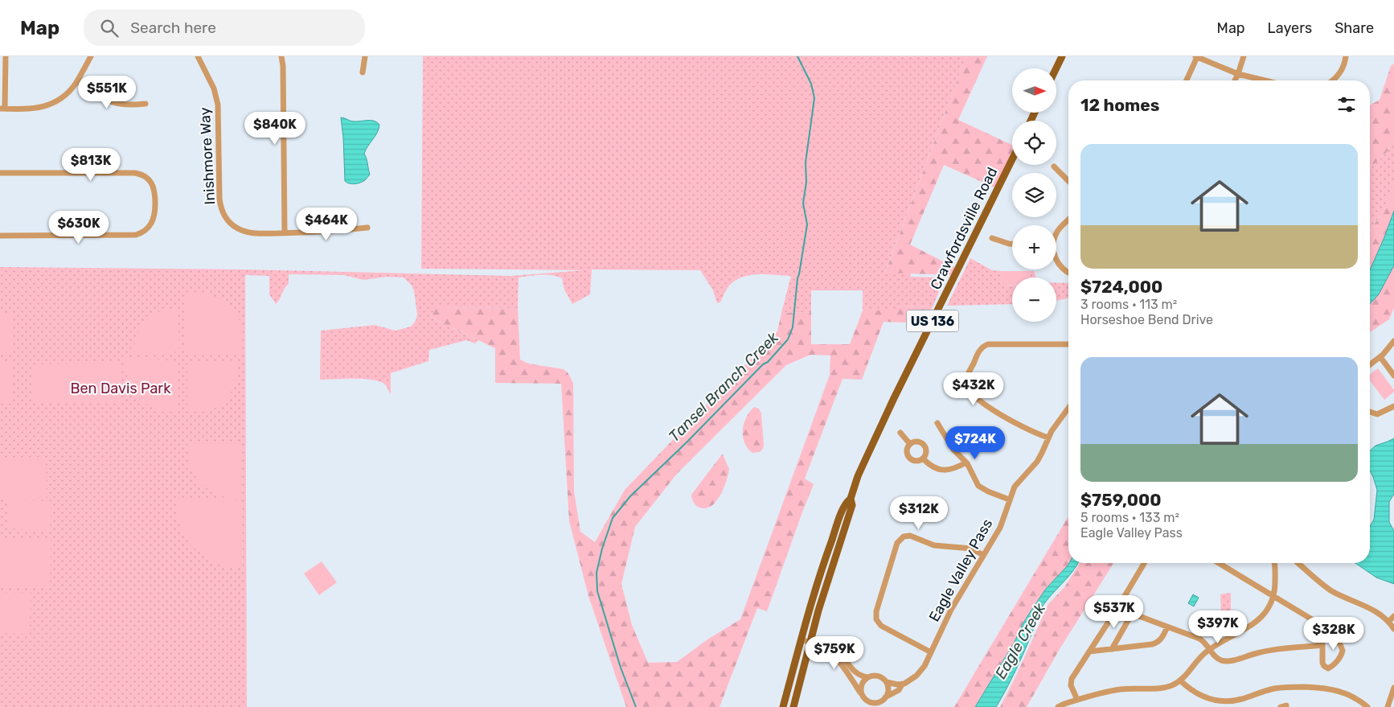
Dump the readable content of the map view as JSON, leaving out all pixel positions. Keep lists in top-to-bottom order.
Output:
{
  "streets": {
    "main road": ["Crawfordsville Road", "US 136"],
    "street": ["Inishmore Way", "Eagle Valley Pass"]
  },
  "water": ["Tansel Branch Creek", "Eagle Creek"],
  "parks": ["Ben Davis Park"],
  "north": "right",
  "page": {
    "header": "Map",
    "search": "Search here",
    "nav": ["Map", "Layers", "Share"],
    "map_buttons": ["+", "−"],
    "price": [
      "$551K",
      "$840K",
      "$813K",
      "$464K",
      "$630K",
      "$432K",
      "$724K",
      "$312K",
      "$537K",
      "$397K",
      "$328K",
      "$759K"
    ],
    "heading": "12 homes",
    "list": [
      {
        "name": "$724,000",
        "note": "3 rooms · 113 m² · Horseshoe Bend Drive"
      },
      {
        "name": "$759,000",
        "note": "5 rooms · 133 m² · Eagle Valley Pass"
      }
    ]
  }
}
